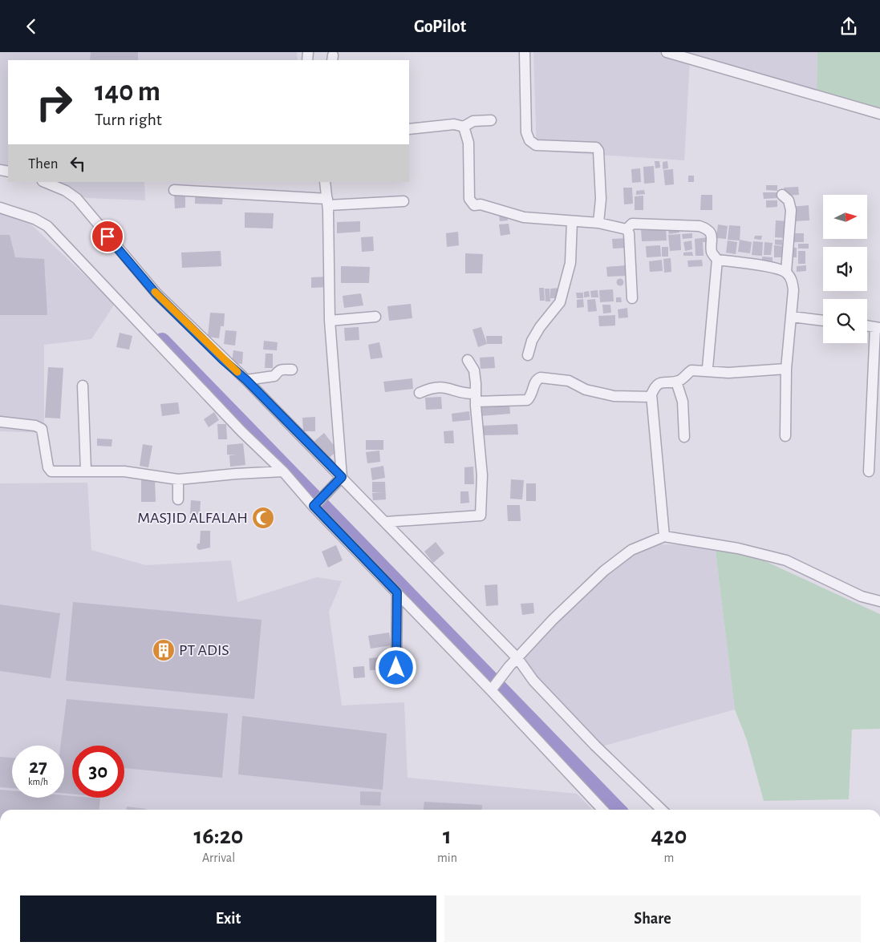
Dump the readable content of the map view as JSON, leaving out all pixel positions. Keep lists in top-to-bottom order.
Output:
{
  "places": {
    "mosque": ["MASJID ALFALAH"],
    "building": ["PT ADIS"]
  },
  "north": "right",
  "page": {
    "header": "GoPilot",
    "turn": ["140 m", "Turn right"],
    "then": "Then",
    "speed": "27 km/h",
    "limit": "30",
    "eta": [
      "16:20",
      "Arrival",
      "1",
      "min",
      "420",
      "m"
    ],
    "buttons": ["Exit", "Share"]
  }
}
